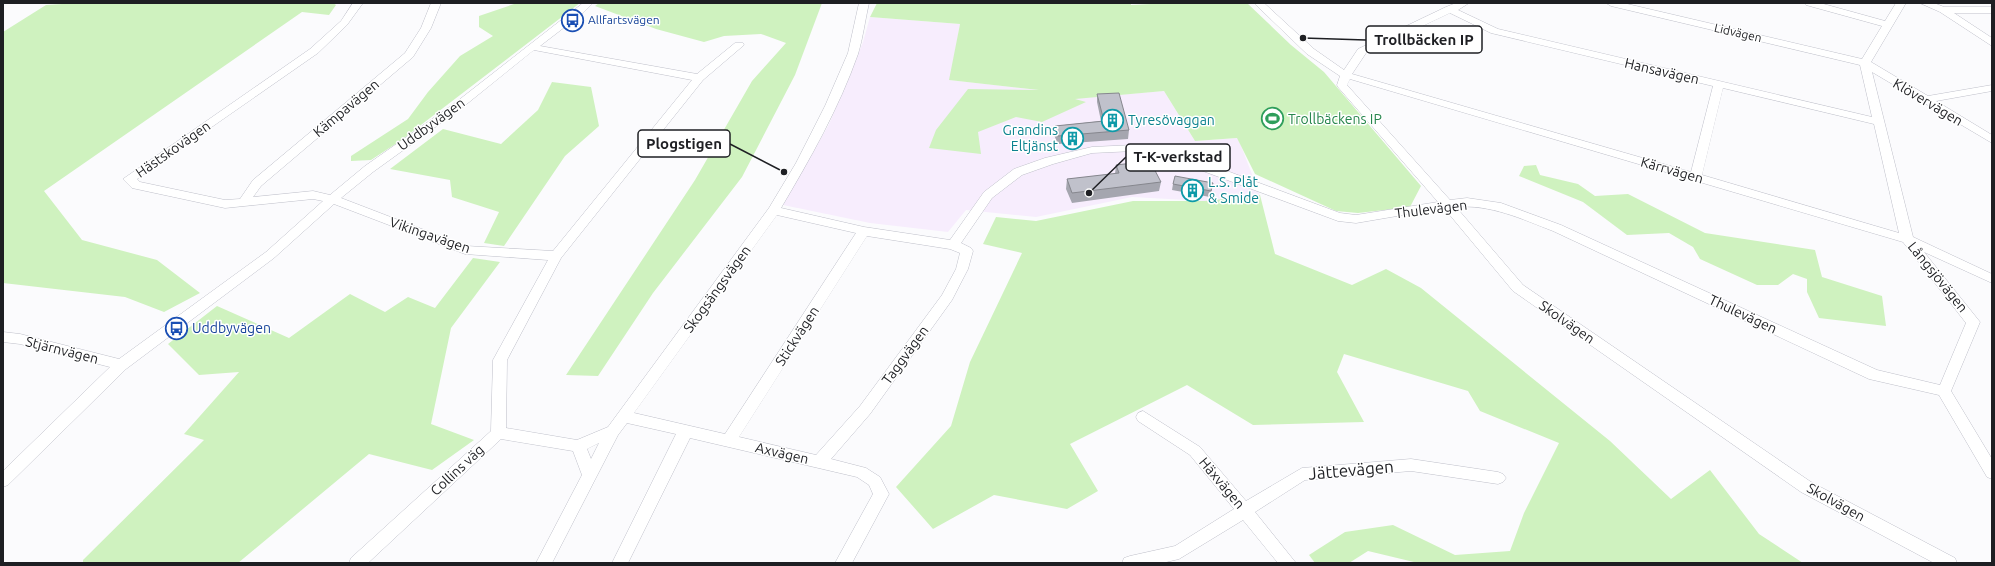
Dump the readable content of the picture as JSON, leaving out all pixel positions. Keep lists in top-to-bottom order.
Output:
{
  "streets": {
    "street": [
      "Lidvägen",
      "Hansavägen",
      "Klövervägen",
      "Kämpavägen",
      "Uddbyvägen",
      "Hästskovägen",
      "Kärrvägen",
      "Thulevägen",
      "Vikingavägen",
      "Långsjövägen",
      "Skogsängsvägen",
      "Skolvägen",
      "Stickvägen",
      "Stjärnvägen",
      "Taggvägen",
      "Axvägen",
      "Collins väg",
      "Jättevägen",
      "Häxvägen"
    ]
  },
  "crossings": [
    ["Lidvägen", "Klövervägen"],
    ["Lidvägen", "Långsjövägen"],
    ["Hansavägen", "Långsjövägen"],
    ["Klövervägen", "Långsjövägen"],
    ["Kämpavägen", "Hästskovägen"],
    ["Uddbyvägen", "Hästskovägen"],
    ["Uddbyvägen", "Vikingavägen"],
    ["Uddbyvägen", "Stjärnvägen"],
    ["Hästskovägen", "Vikingavägen"],
    ["Kärrvägen", "Långsjövägen"],
    ["Kärrvägen", "Skolvägen"],
    ["Thulevägen", "Långsjövägen"],
    ["Thulevägen", "Skolvägen"],
    ["Thulevägen", "Taggvägen"],
    ["Skogsängsvägen", "Axvägen"],
    ["Stickvägen", "Axvägen"],
    ["Taggvägen", "Axvägen"],
    ["Jättevägen", "Häxvägen"]
  ],
  "places": {
    "bus stop": ["Allfartsvägen", "Uddbyvägen"],
    "other": ["Trollbäcken IP", "Plogstigen", "T-K-verkstad"],
    "sports": ["Trollbäckens IP"],
    "building": ["Tyresövaggan", "Grandins Eltjänst", "L.S. Plåt & Smide"]
  }
}
